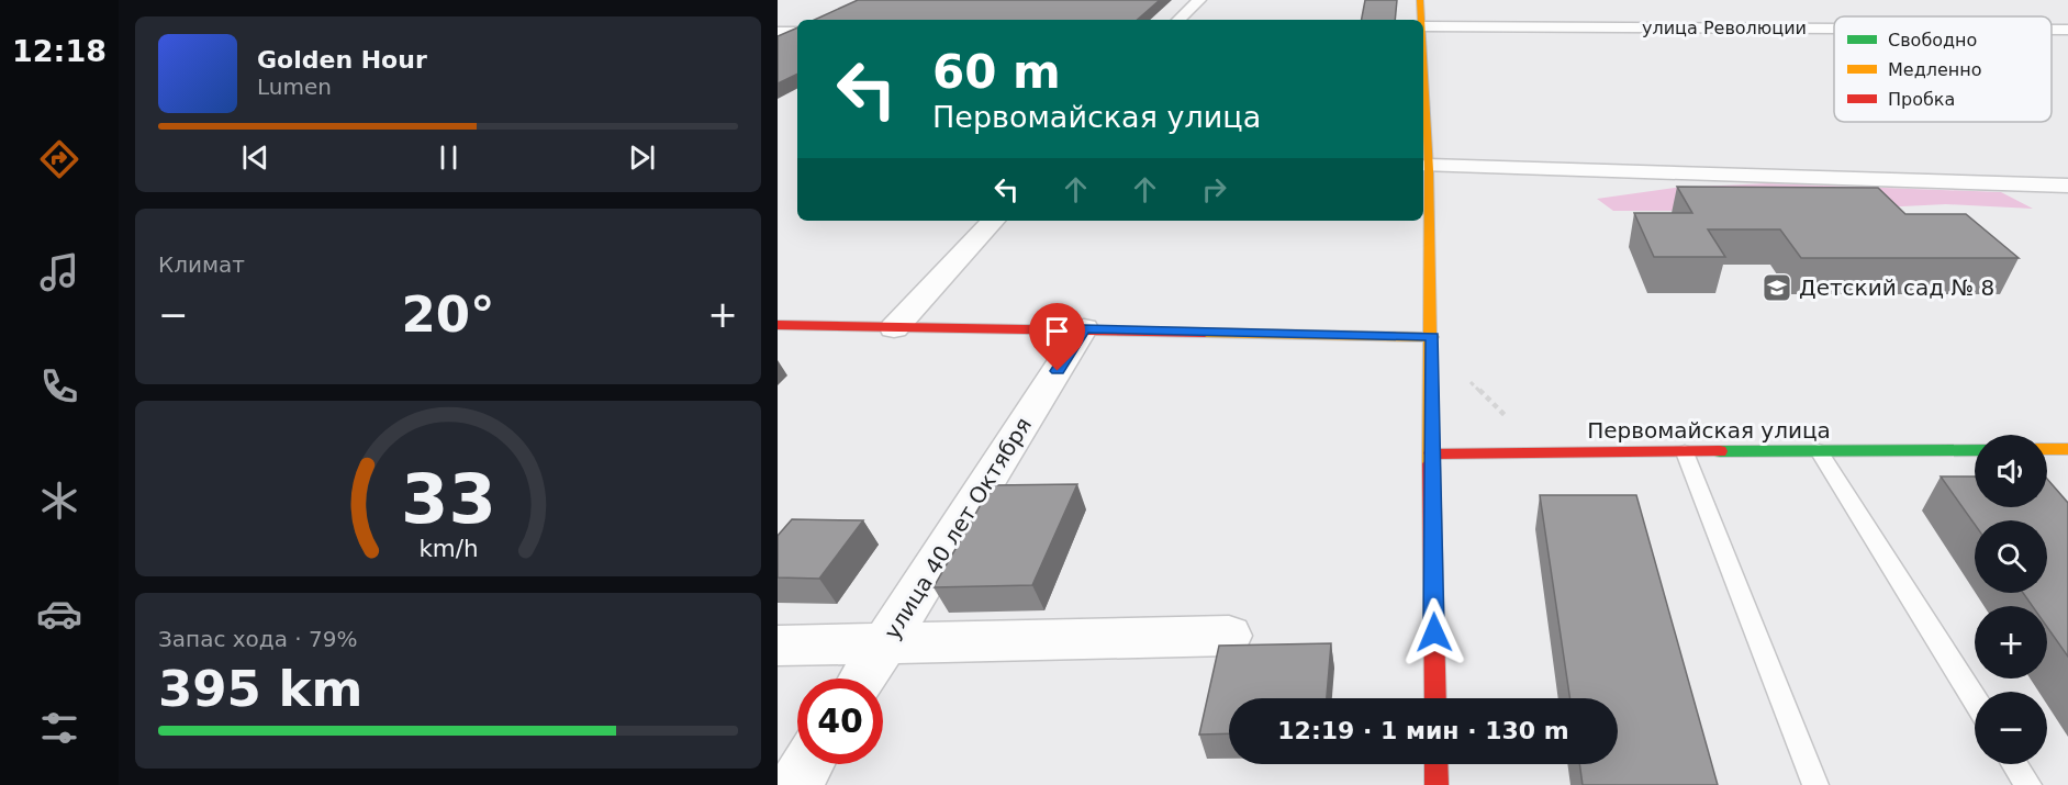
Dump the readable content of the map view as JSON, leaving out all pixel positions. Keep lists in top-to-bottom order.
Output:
{
  "streets": {
    "street": ["улица Революции", "Первомайская улица", "улица 40 лет Октября"]
  },
  "places": {
    "school or university": ["Детский сад № 8"]
  },
  "legend": ["Свободно", "Медленно", "Пробка"],
  "page": {
    "tabs": "12:18",
    "turn": ["60 m", "Первомайская улица"],
    "song": ["Golden Hour", "Lumen"],
    "tile": [
      "Климат",
      ["Запас хода · 79%", "395 km"]
    ],
    "heat": ["−", "20°", "+"],
    "map_buttons": ["+", "−"],
    "limit": "40",
    "trip": "12:19 · 1 мин · 130 m",
    "gauge": ["33", "km/h"]
  }
}
